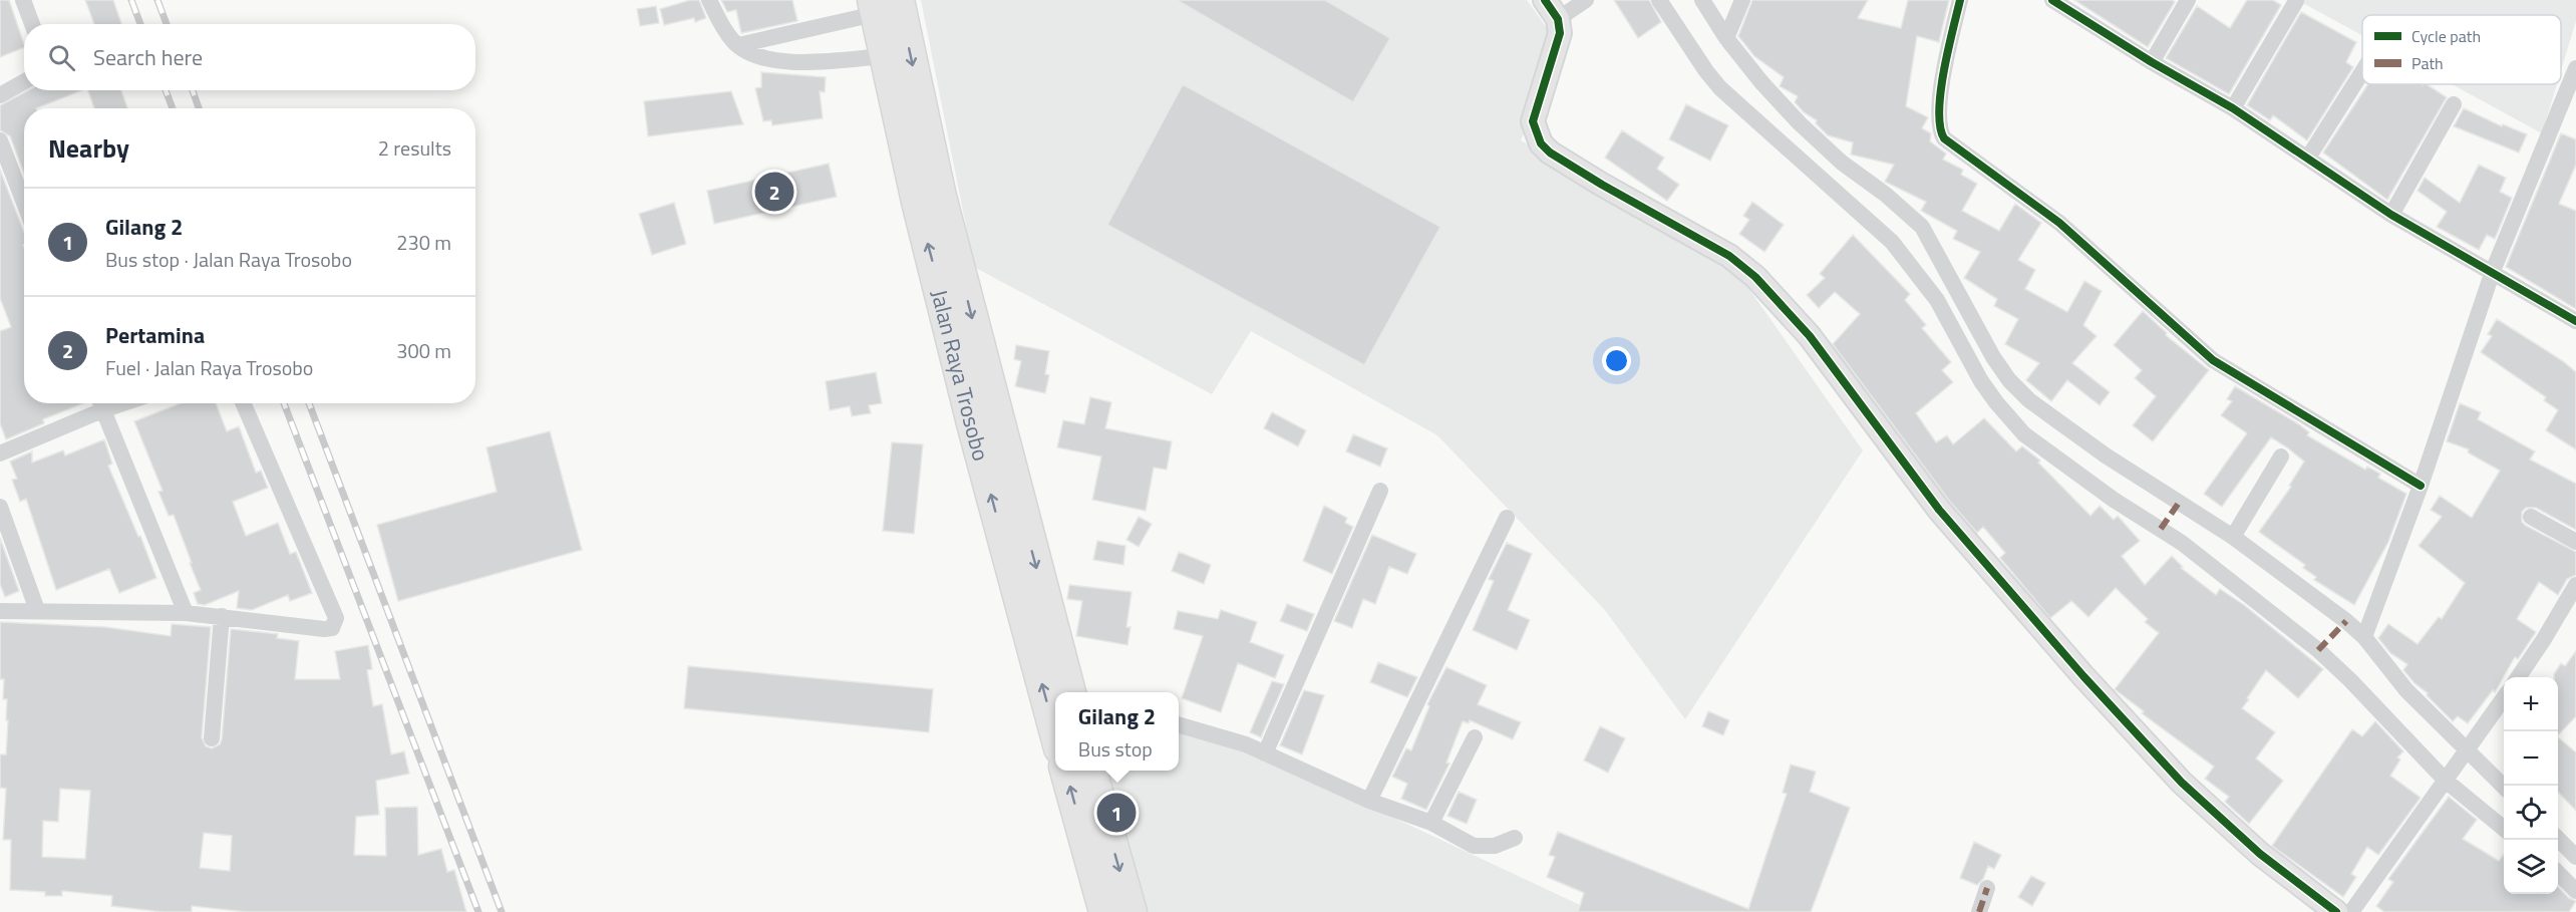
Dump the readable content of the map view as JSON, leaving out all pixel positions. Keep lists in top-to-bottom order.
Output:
{
  "streets": {
    "highway": ["Jalan Raya Trosobo"]
  },
  "legend": ["Cycle path", "Path"],
  "page": {
    "search": "Search here",
    "heading": ["Nearby", "2 results"],
    "pins": ["2", "1"],
    "list": [
      {
        "mark": "1",
        "name": "Gilang 2",
        "note": "Bus stop · Jalan Raya Trosobo",
        "value": "230 m"
      },
      {
        "mark": "2",
        "name": "Pertamina",
        "note": "Fuel · Jalan Raya Trosobo",
        "value": "300 m"
      }
    ],
    "map_buttons": ["+", "−"],
    "popup": ["Gilang 2", "Bus stop"]
  }
}
